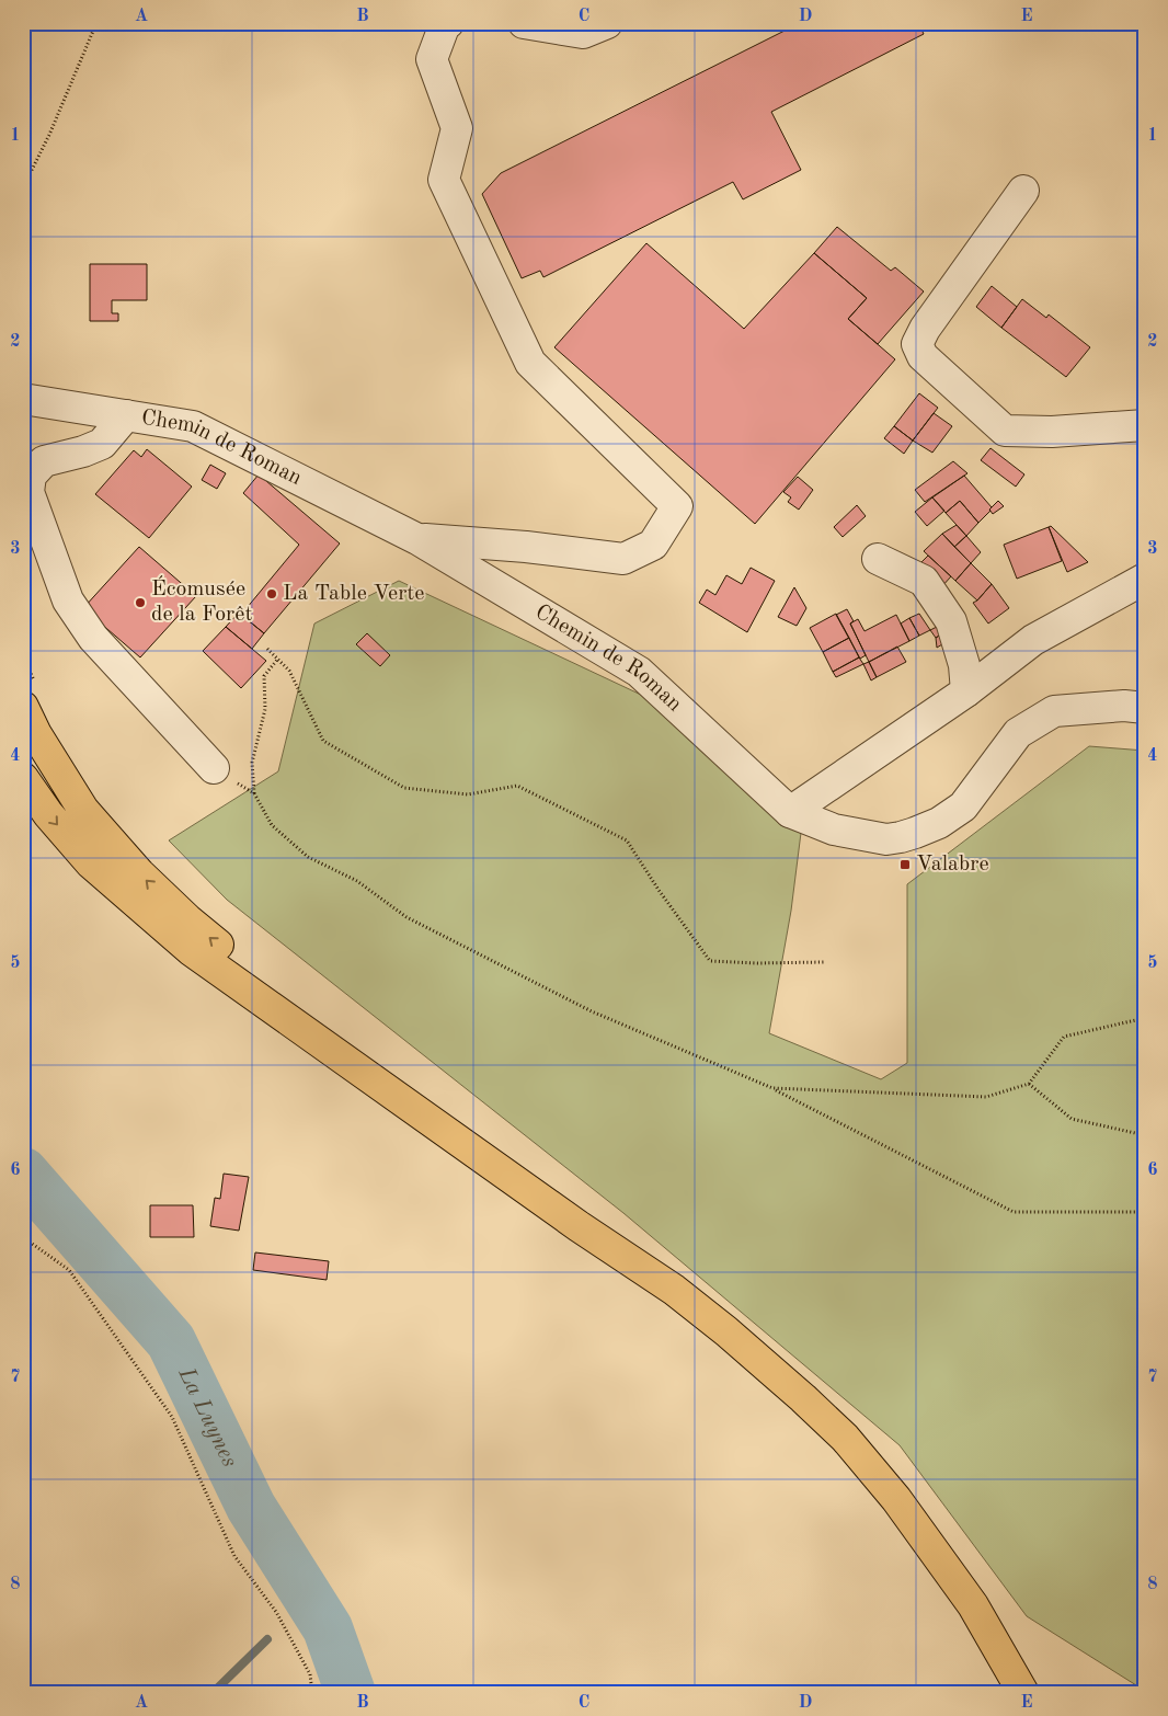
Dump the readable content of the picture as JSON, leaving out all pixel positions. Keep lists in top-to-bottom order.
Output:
{
  "streets": {
    "street": ["Chemin de Roman"]
  },
  "water": ["La Luynes"],
  "places": {
    "other": ["La Table Verte", "Écomusée de la Forêt"],
    "transit": ["Valabre"]
  },
  "grid": {
    "columns": [
      "A",
      "B",
      "C",
      "D",
      "E"
    ],
    "rows": [
      "1",
      "2",
      "3",
      "4",
      "5",
      "6",
      "7",
      "8"
    ]
  }
}
